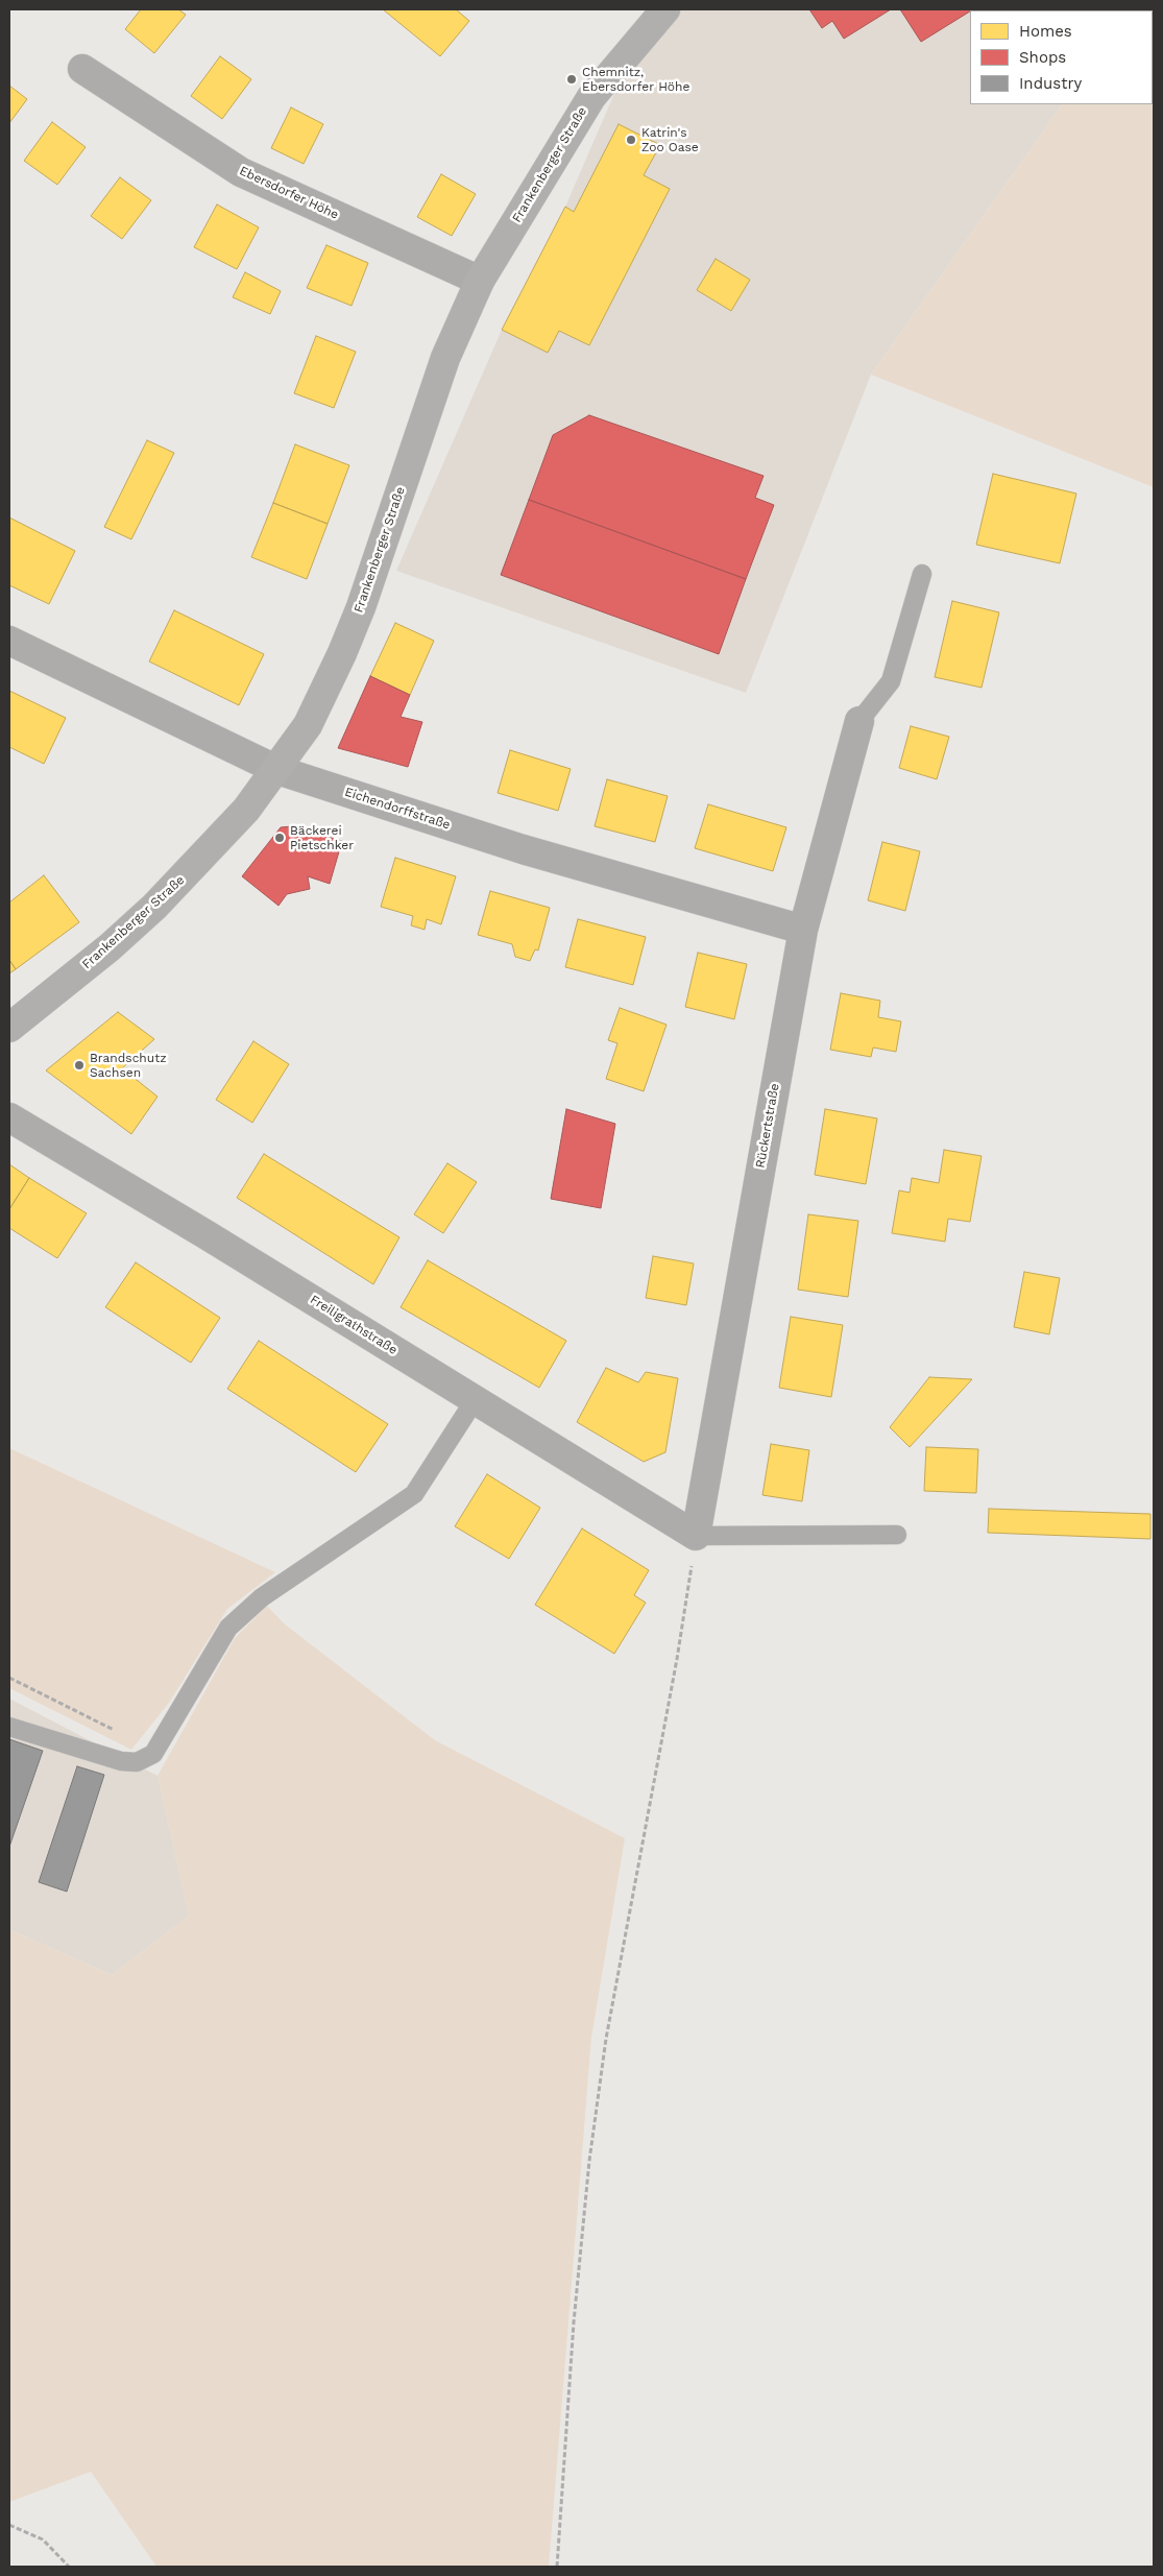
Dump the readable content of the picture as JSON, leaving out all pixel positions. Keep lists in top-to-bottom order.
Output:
{
  "streets": {
    "main road": ["Frankenberger Straße"],
    "street": [
      "Ebersdorfer Höhe",
      "Eichendorffstraße",
      "Rückertstraße",
      "Freiligrathstraße"
    ]
  },
  "crossings": [
    ["Frankenberger Straße", "Ebersdorfer Höhe"],
    ["Frankenberger Straße", "Eichendorffstraße"],
    ["Eichendorffstraße", "Rückertstraße"],
    ["Rückertstraße", "Freiligrathstraße"]
  ],
  "places": [
    "Chemnitz, Ebersdorfer Höhe",
    "Katrin's Zoo Oase",
    "Bäckerei Pietschker",
    "Brandschutz Sachsen"
  ],
  "legend": ["Homes", "Shops", "Industry"]
}
